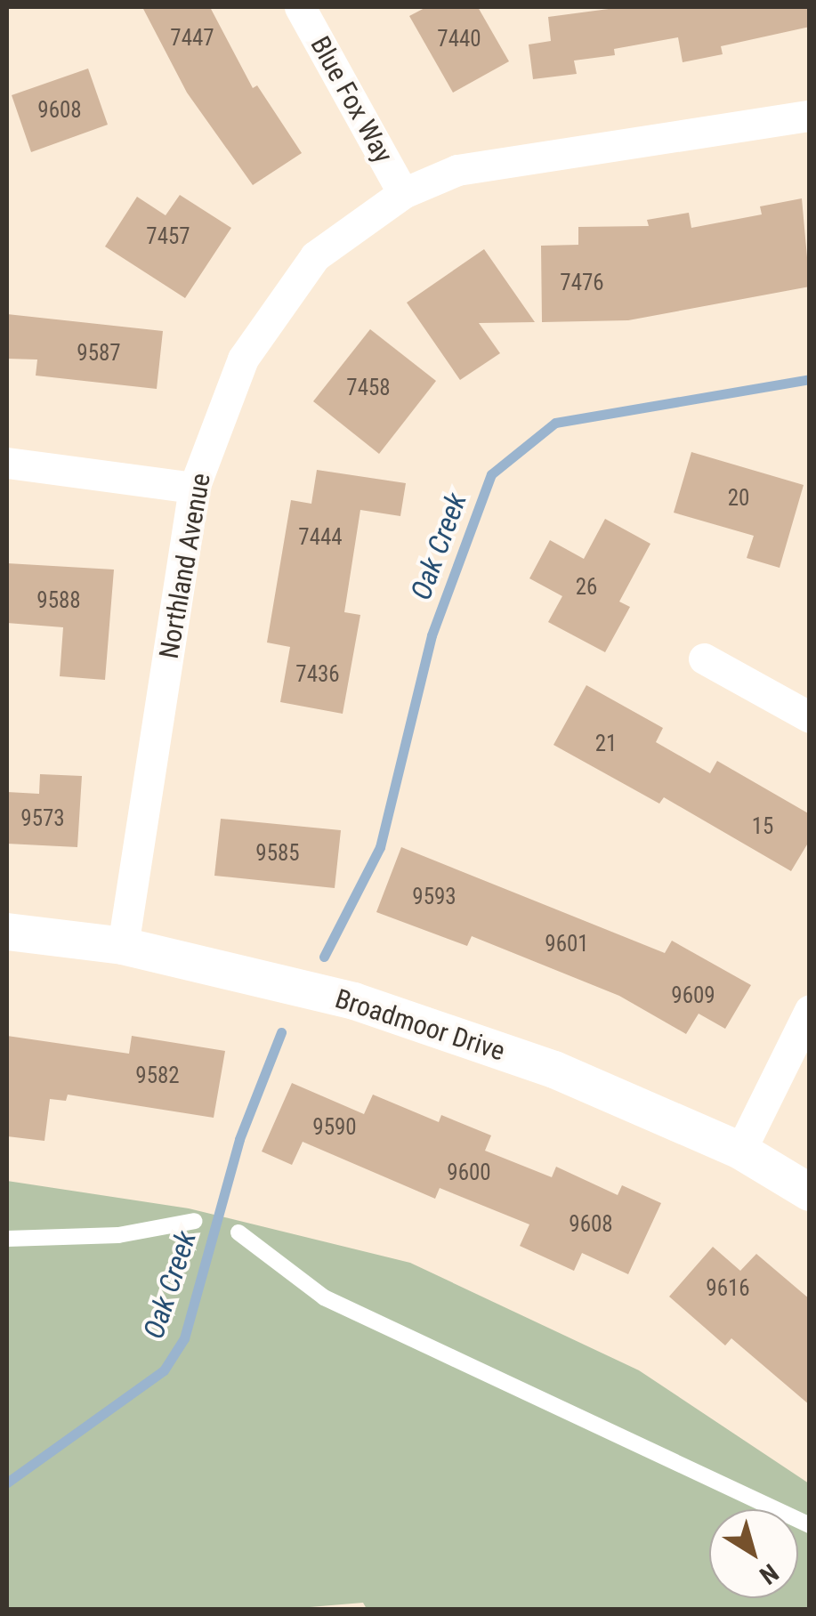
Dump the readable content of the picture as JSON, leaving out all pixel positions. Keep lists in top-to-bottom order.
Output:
{
  "streets": {
    "street": ["Blue Fox Way", "Northland Avenue", "Broadmoor Drive"]
  },
  "crossings": [
    ["Blue Fox Way", "Northland Avenue"],
    ["Northland Avenue", "Broadmoor Drive"]
  ],
  "water": ["Oak Creek"],
  "house_numbers": [
    "7447",
    "7440",
    "9608",
    "7457",
    "7476",
    "9587",
    "7458",
    "20",
    "7444",
    "26",
    "9588",
    "7436",
    "21",
    "9573",
    "15",
    "9585",
    "9593",
    "9601",
    "9609",
    "9582",
    "9590",
    "9600",
    "9608",
    "9616"
  ],
  "north": "bottom right"
}
